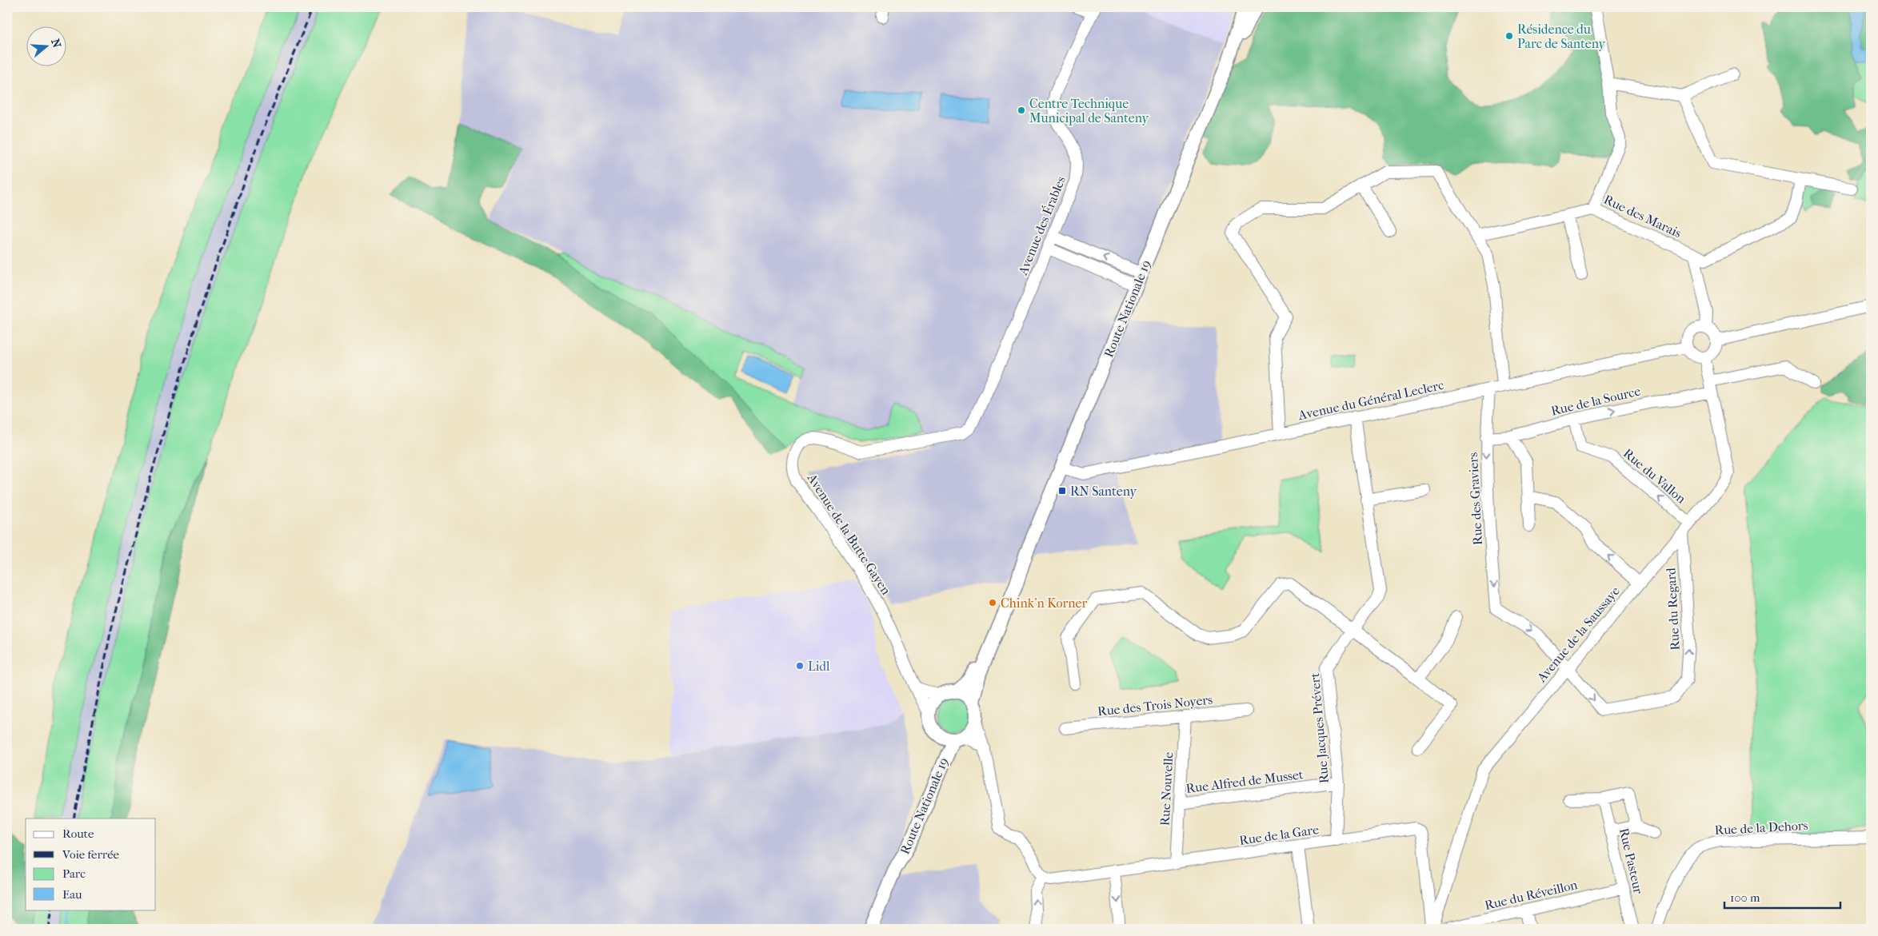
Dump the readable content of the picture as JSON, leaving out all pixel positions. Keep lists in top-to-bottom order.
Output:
{
  "streets": {
    "main road": ["Route Nationale 19"],
    "street": [
      "Rue des Marais",
      "Avenue des Érables",
      "Avenue du Général Leclerc",
      "Rue de la Source",
      "Rue du Vallon",
      "Rue des Graviers",
      "Avenue de la Butte Gayen",
      "Rue du Regard",
      "Avenue de la Saussaye",
      "Rue des Trois Noyers",
      "Rue Jacques Prévert",
      "Rue Alfred de Musset",
      "Rue Nouvelle",
      "Rue de la Dehors",
      "Rue de la Gare",
      "Rue Pasteur",
      "Rue du Réveillon"
    ]
  },
  "crossings": [
    ["Avenue des Érables", "Avenue de la Butte Gayen"],
    ["Route Nationale 19", "Avenue du Général Leclerc"],
    ["Route Nationale 19", "Avenue de la Butte Gayen"],
    ["Avenue du Général Leclerc", "Rue des Graviers"],
    ["Avenue du Général Leclerc", "Rue Jacques Prévert"],
    ["Rue de la Source", "Rue du Vallon"],
    ["Rue de la Source", "Rue des Graviers"],
    ["Rue de la Source", "Avenue de la Saussaye"],
    ["Rue du Vallon", "Avenue de la Saussaye"],
    ["Rue des Graviers", "Rue du Regard"],
    ["Rue du Regard", "Avenue de la Saussaye"],
    ["Avenue de la Saussaye", "Rue de la Gare"],
    ["Rue des Trois Noyers", "Rue Nouvelle"],
    ["Rue Jacques Prévert", "Rue Alfred de Musset"],
    ["Rue Jacques Prévert", "Rue de la Gare"],
    ["Rue Alfred de Musset", "Rue Nouvelle"],
    ["Rue Nouvelle", "Rue de la Gare"],
    ["Rue Pasteur", "Rue du Réveillon"]
  ],
  "one_way": ["Rue de la Source"],
  "places": {
    "other": [
      "Résidence du Parc de Santeny",
      "Centre Technique Municipal de Santeny",
      "Chink'n Korner",
      "Lidl"
    ],
    "transit": ["RN Santeny"]
  },
  "legend": [
    "Route",
    "Voie ferrée",
    "Parc",
    "Eau"
  ],
  "scale_bar": "100 m",
  "north": "right"
}
